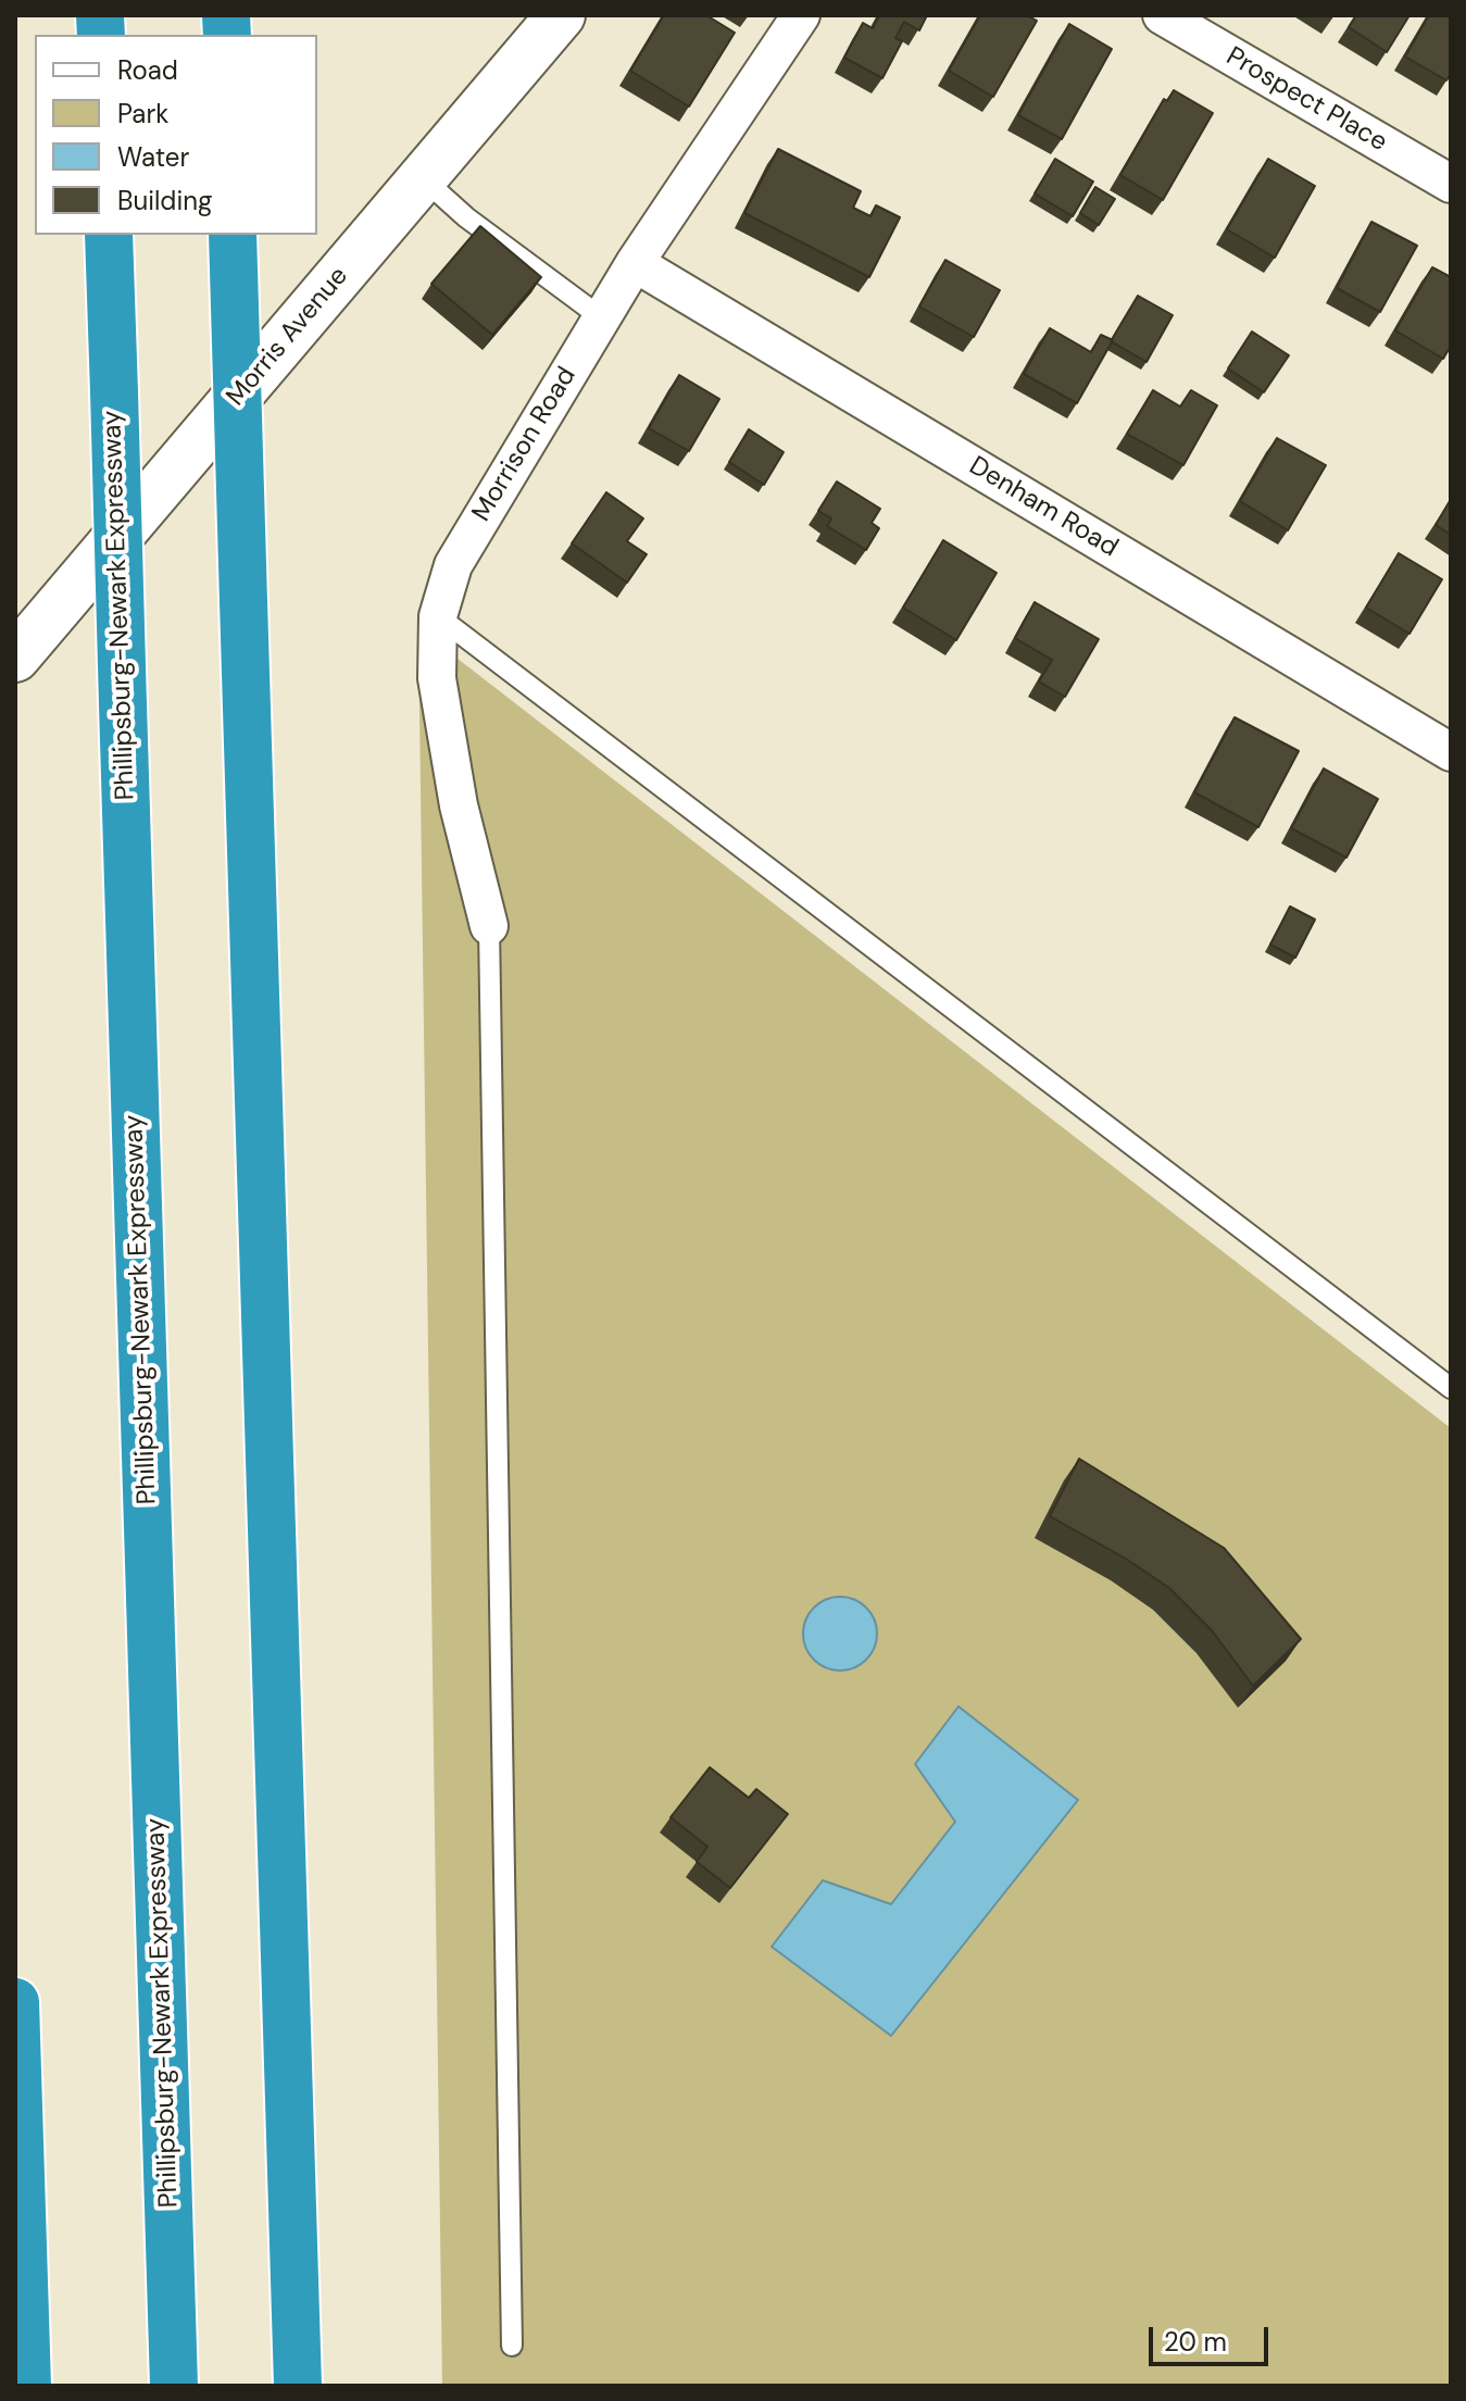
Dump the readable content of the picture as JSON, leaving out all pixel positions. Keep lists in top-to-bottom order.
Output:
{
  "streets": {
    "highway": ["Phillipsburg-Newark Expressway"],
    "main road": ["Morris Avenue"],
    "street": ["Prospect Place", "Morrison Road", "Denham Road"]
  },
  "crossings": [
    ["Morrison Road", "Denham Road"]
  ],
  "legend": [
    "Road",
    "Park",
    "Water",
    "Building"
  ],
  "scale_bar": "20 m"
}
